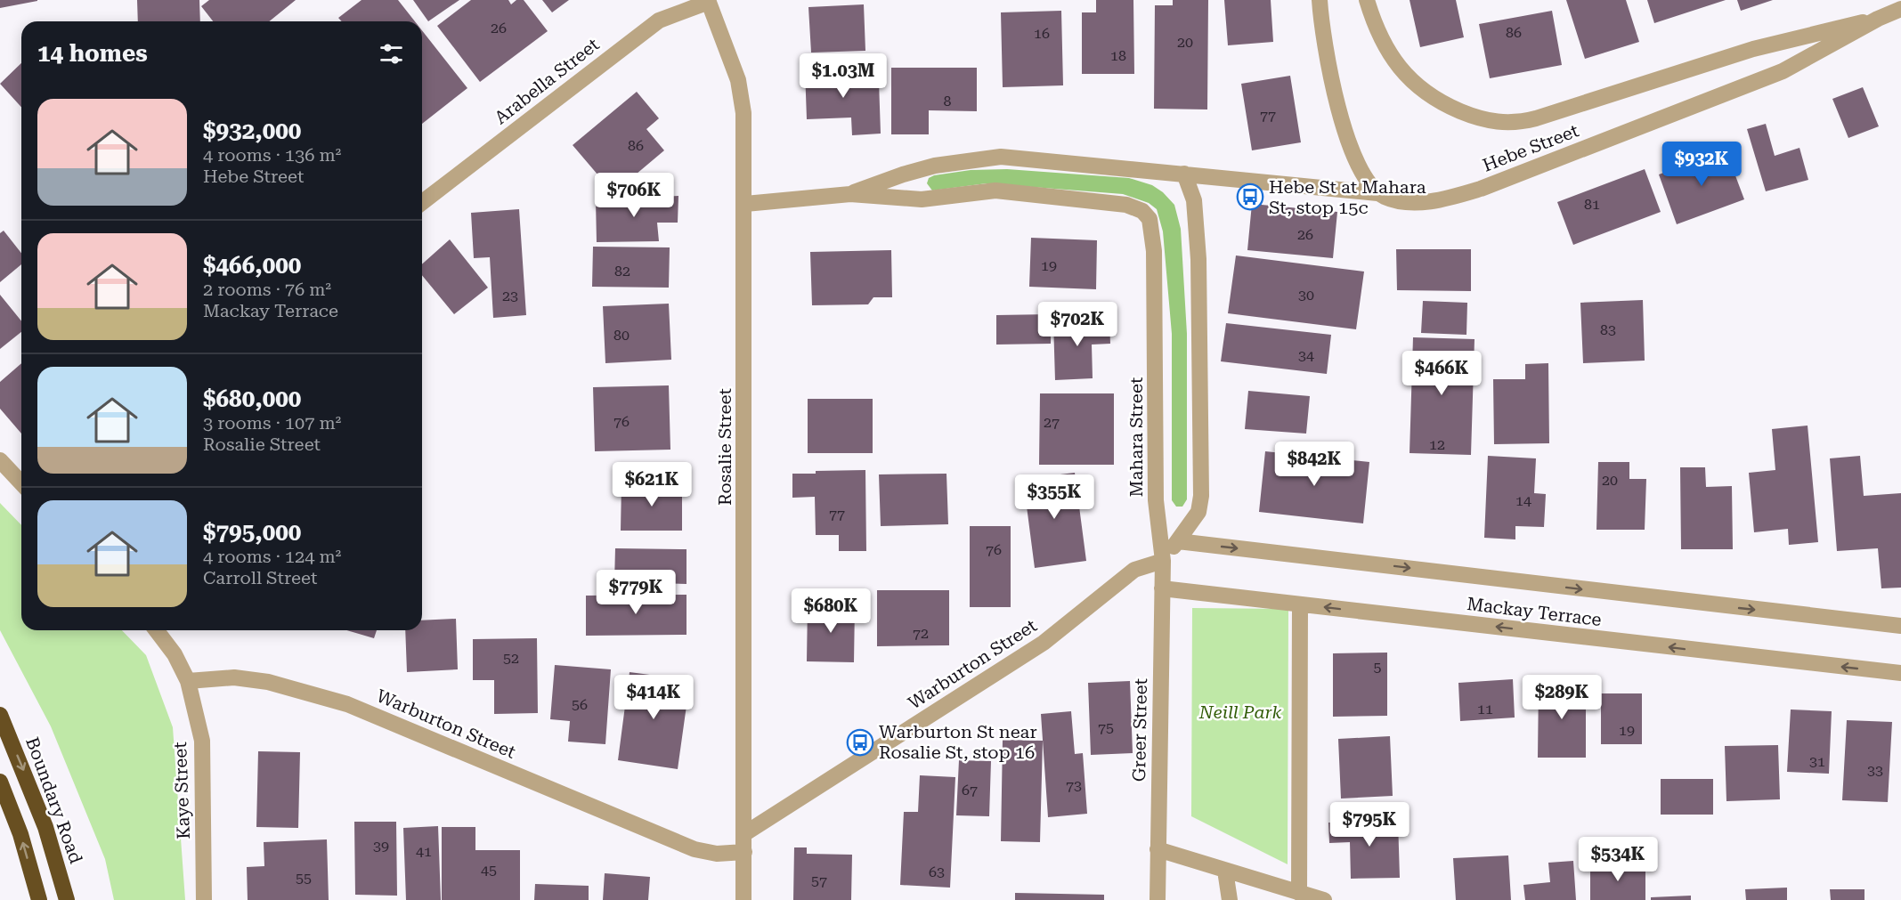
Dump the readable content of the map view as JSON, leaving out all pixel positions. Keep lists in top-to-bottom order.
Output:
{
  "streets": {
    "highway": ["Boundary Road"],
    "street": [
      "Arabella Street",
      "Hebe Street",
      "Mahara Street",
      "Rosalie Street",
      "Mackay Terrace",
      "Warburton Street",
      "Greer Street",
      "Kaye Street"
    ]
  },
  "crossings": [
    ["Arabella Street", "Rosalie Street"],
    ["Hebe Street", "Mahara Street"],
    ["Mahara Street", "Rosalie Street"],
    ["Mahara Street", "Warburton Street"],
    ["Mahara Street", "Greer Street"],
    ["Rosalie Street", "Warburton Street"],
    ["Mackay Terrace", "Greer Street"],
    ["Warburton Street", "Greer Street"],
    ["Warburton Street", "Kaye Street"]
  ],
  "parks": ["Neill Park"],
  "places": {
    "bus stop": ["Hebe St at Mahara St, stop 15c", "Warburton St near Rosalie St, stop 16"]
  },
  "house_numbers": [
    "26",
    "86",
    "16",
    "20",
    "18",
    "8",
    "77",
    "86",
    "81",
    "26",
    "19",
    "82",
    "30",
    "23",
    "83",
    "80",
    "34",
    "76",
    "27",
    "12",
    "20",
    "14",
    "77",
    "76",
    "72",
    "52",
    "5",
    "56",
    "11",
    "75",
    "19",
    "31",
    "33",
    "73",
    "67",
    "39",
    "41",
    "45",
    "63",
    "55",
    "57"
  ],
  "page": {
    "heading": "14 homes",
    "price": [
      "$1.03M",
      "$932K",
      "$706K",
      "$702K",
      "$466K",
      "$842K",
      "$621K",
      "$355K",
      "$779K",
      "$680K",
      "$414K",
      "$289K",
      "$795K",
      "$534K"
    ],
    "list": [
      {
        "name": "$932,000",
        "note": "4 rooms · 136 m² · Hebe Street"
      },
      {
        "name": "$466,000",
        "note": "2 rooms · 76 m² · Mackay Terrace"
      },
      {
        "name": "$680,000",
        "note": "3 rooms · 107 m² · Rosalie Street"
      },
      {
        "name": "$795,000",
        "note": "4 rooms · 124 m² · Carroll Street"
      }
    ]
  }
}
